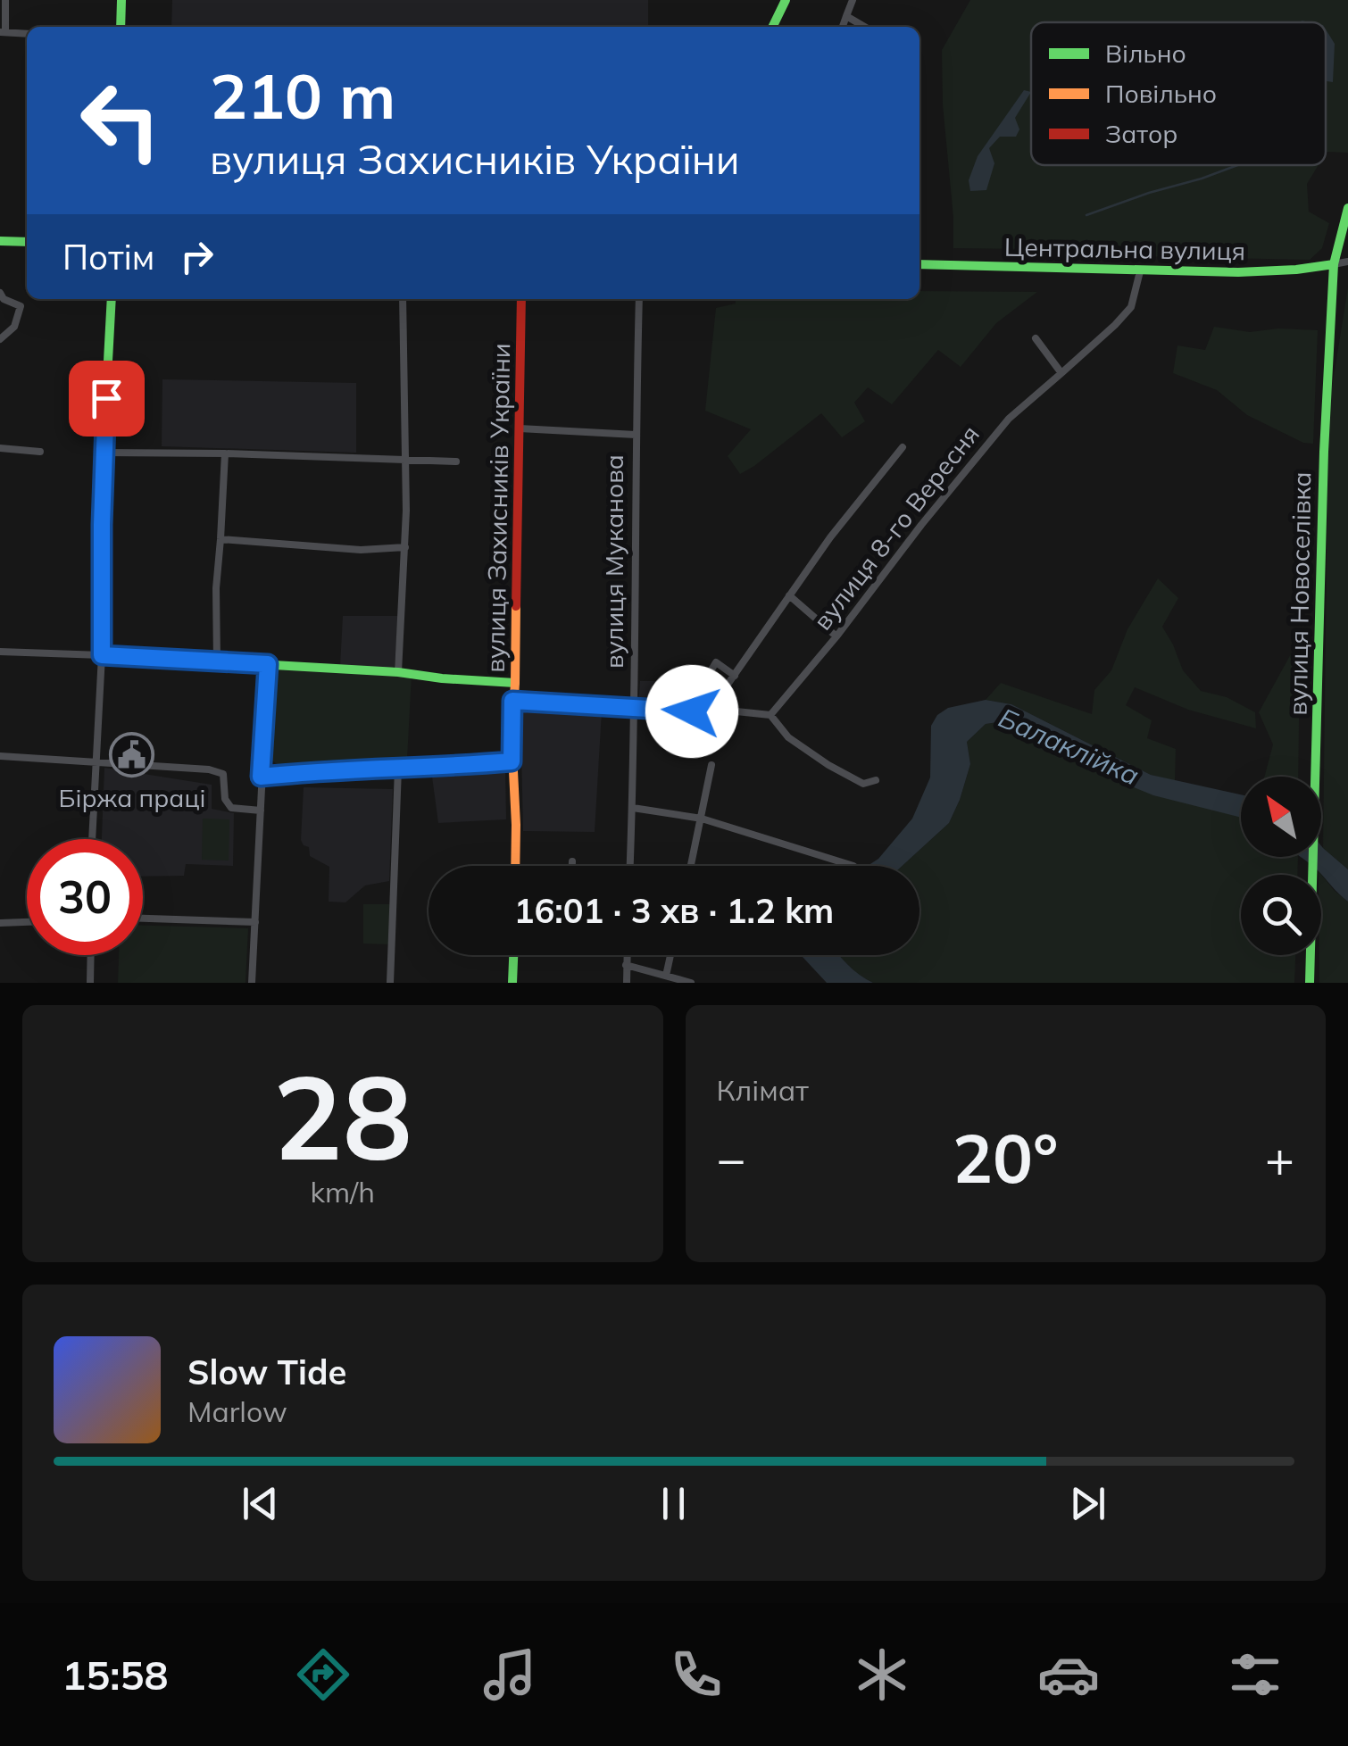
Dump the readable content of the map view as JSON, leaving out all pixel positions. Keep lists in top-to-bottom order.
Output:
{
  "streets": {
    "street": [
      "Центральна вулиця",
      "вулиця Захисників України",
      "вулиця 8-го Вересня",
      "вулиця Муканова",
      "вулиця Новоселівка"
    ]
  },
  "crossings": [
    ["Центральна вулиця", "вулиця 8-го Вересня"],
    ["Центральна вулиця", "вулиця Новоселівка"]
  ],
  "water": ["Балаклійка"],
  "places": {
    "public building": ["Біржа праці"]
  },
  "legend": ["Вільно", "Повільно", "Затор"],
  "north": "top left",
  "page": {
    "turn": ["210 m", "вулиця Захисників України"],
    "then": "Потім",
    "limit": "30",
    "trip": "16:01 · 3 хв · 1.2 km",
    "tile": [
      ["28", "km/h"],
      "Клімат"
    ],
    "heat": ["−", "20°", "+"],
    "song": ["Slow Tide", "Marlow"],
    "tabs": "15:58"
  }
}
